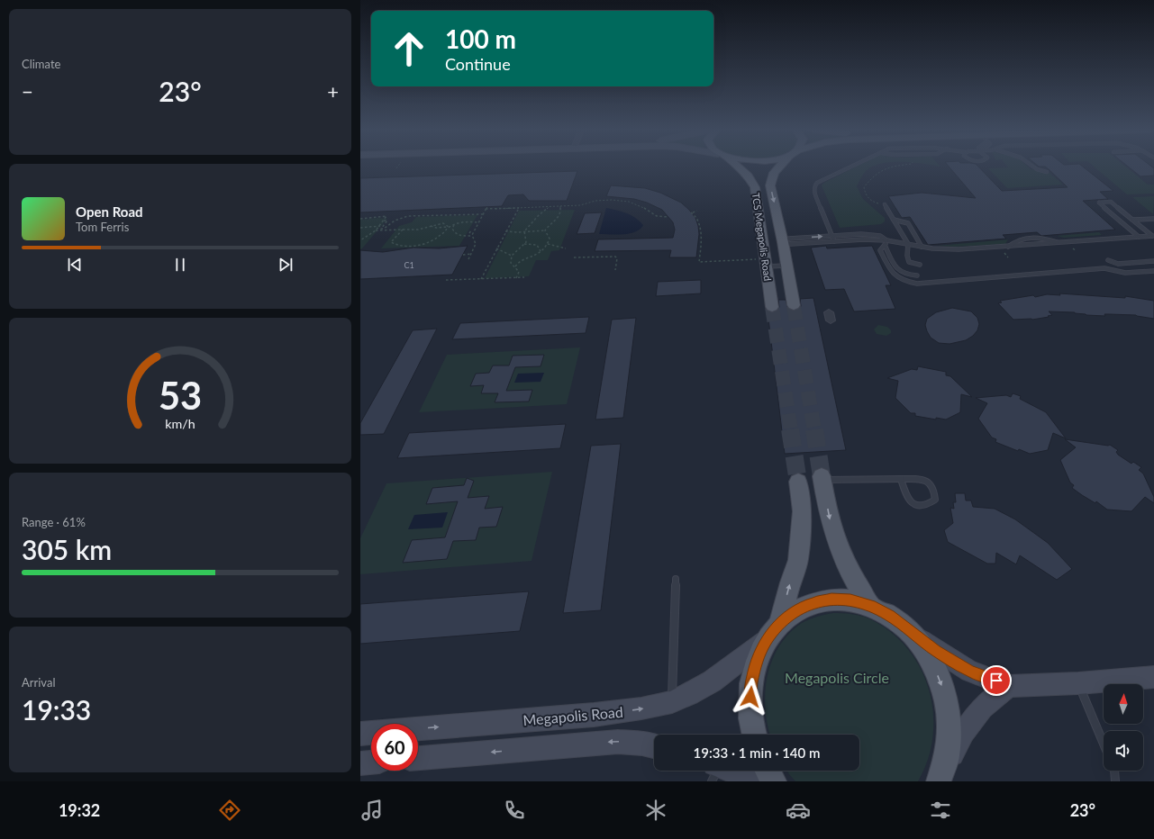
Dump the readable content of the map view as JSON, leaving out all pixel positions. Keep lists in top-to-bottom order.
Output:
{
  "streets": {
    "main road": ["TCS Megapolis Road"],
    "street": ["Megapolis Road"]
  },
  "parks": ["Megapolis Circle"],
  "house_numbers": ["C1"],
  "north": "top",
  "page": {
    "tile": [
      "Climate",
      ["Range · 61%", "305 km"],
      ["Arrival", "19:33"]
    ],
    "turn": ["100 m", "Continue"],
    "heat": ["−", "23°", "+"],
    "song": ["Open Road", "Tom Ferris"],
    "limit": "60",
    "trip": "19:33 · 1 min · 140 m",
    "tabs": ["19:32", "23°"],
    "gauge": ["53", "km/h"]
  }
}
